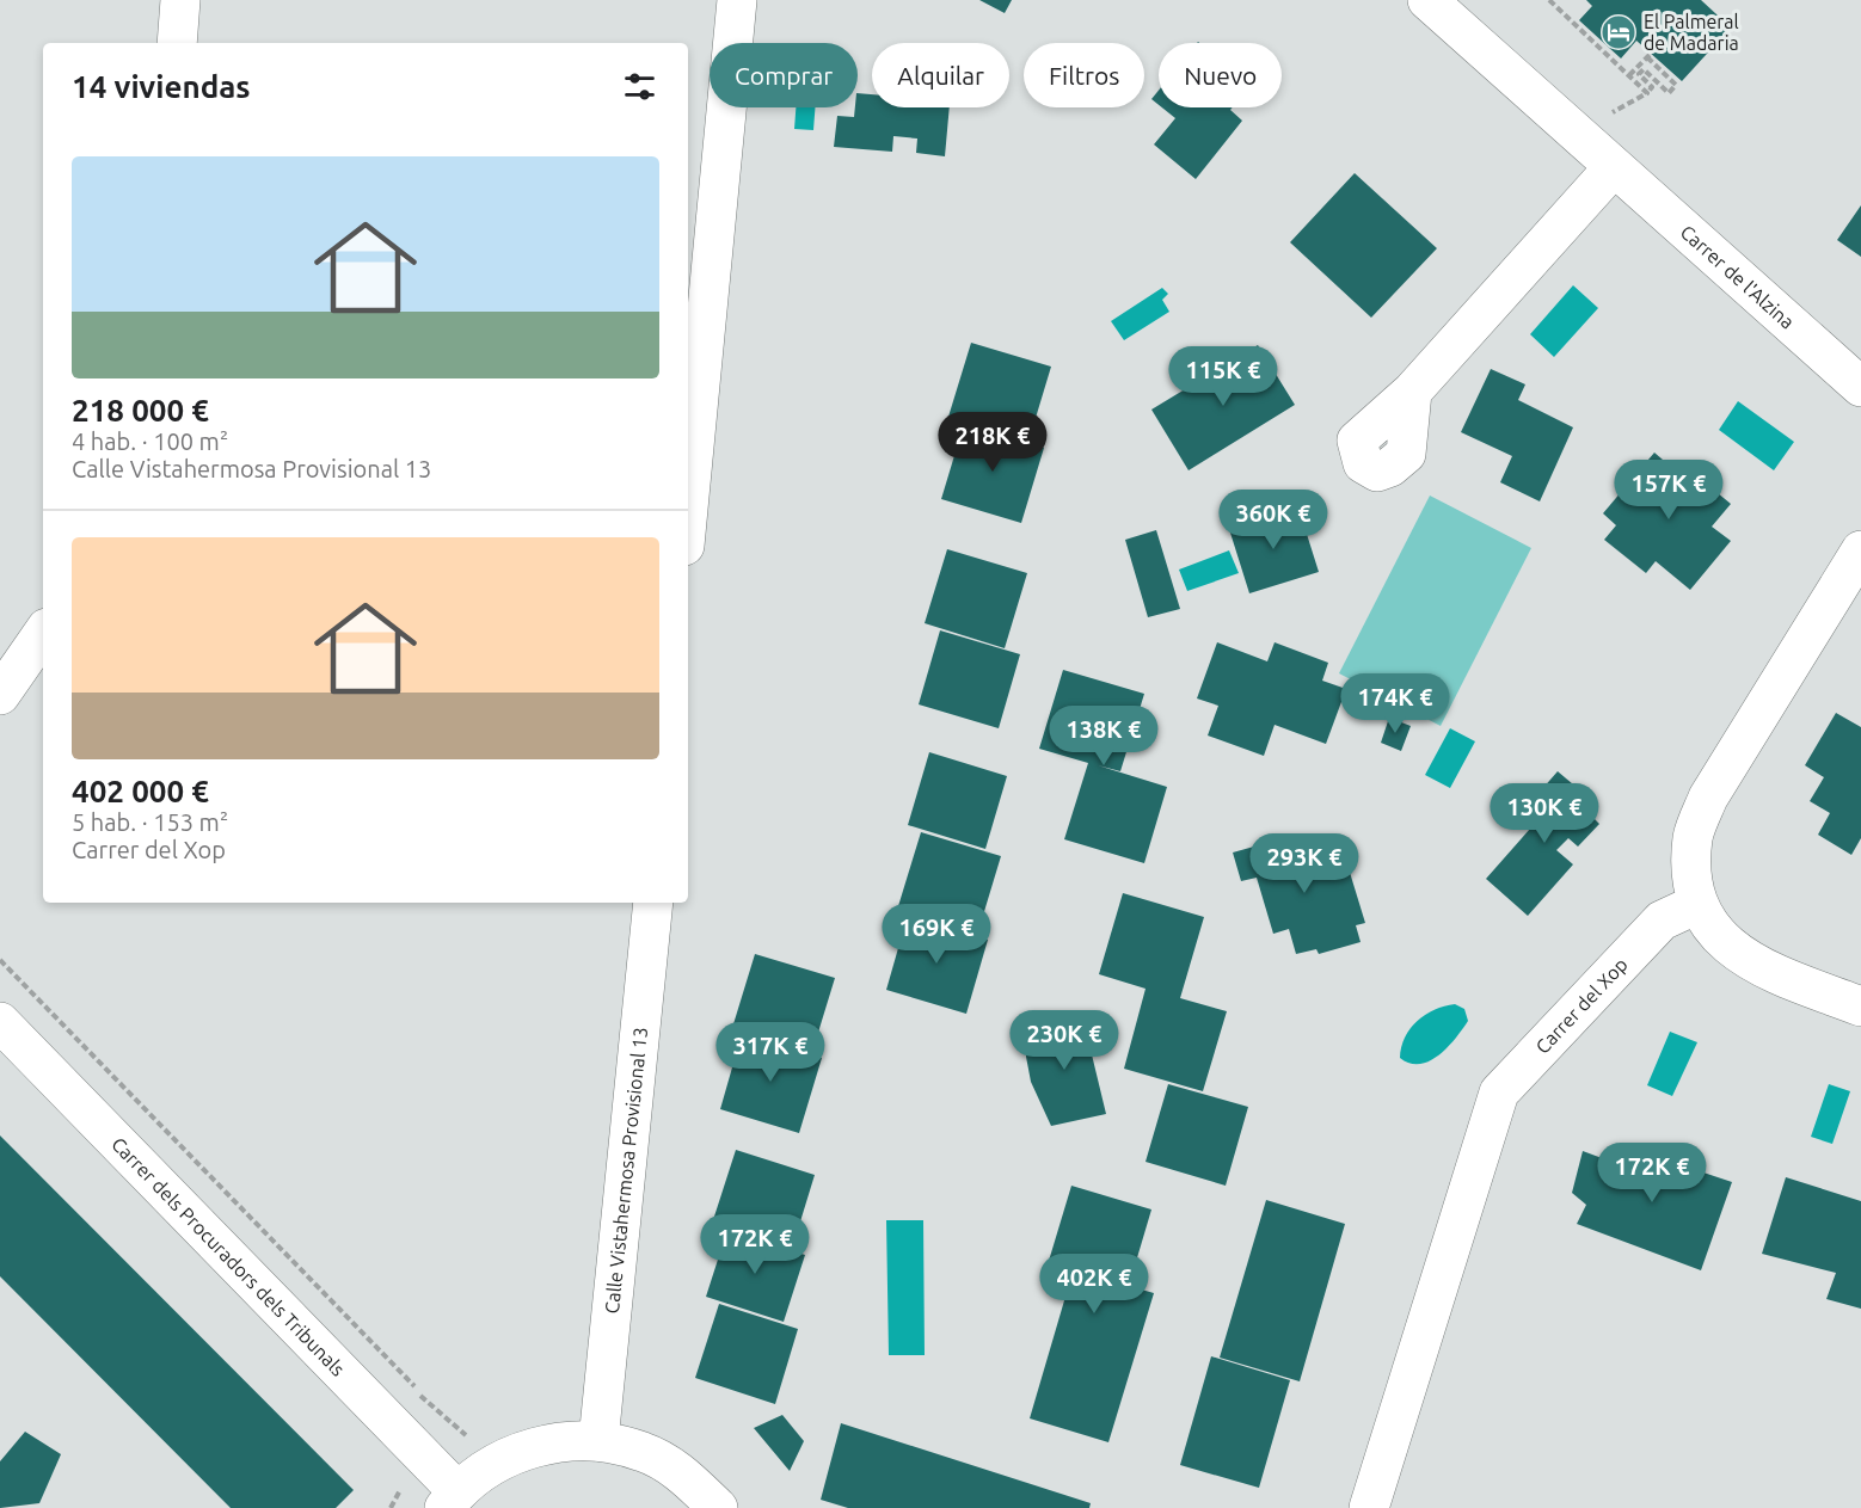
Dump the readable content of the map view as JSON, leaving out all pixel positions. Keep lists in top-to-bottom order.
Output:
{
  "streets": {
    "street": [
      "Carrer de l'Alzina",
      "Carrer del Xop",
      "Calle Vistahermosa Provisional 13",
      "Carrer dels Procuradors dels Tribunals"
    ]
  },
  "places": {
    "hotel": ["El Palmeral de Madaria"]
  },
  "page": {
    "chip": [
      "Comprar",
      "Alquilar",
      "Filtros",
      "Nuevo"
    ],
    "heading": "14 viviendas",
    "list": [
      {
        "name": "218 000 €",
        "note": "4 hab. · 100 m² · Calle Vistahermosa Provisional 13"
      },
      {
        "name": "402 000 €",
        "note": "5 hab. · 153 m² · Carrer del Xop"
      }
    ],
    "price": [
      "115K €",
      "218K €",
      "157K €",
      "360K €",
      "174K €",
      "138K €",
      "130K €",
      "293K €",
      "169K €",
      "230K €",
      "317K €",
      "172K €",
      "172K €",
      "402K €"
    ]
  }
}
